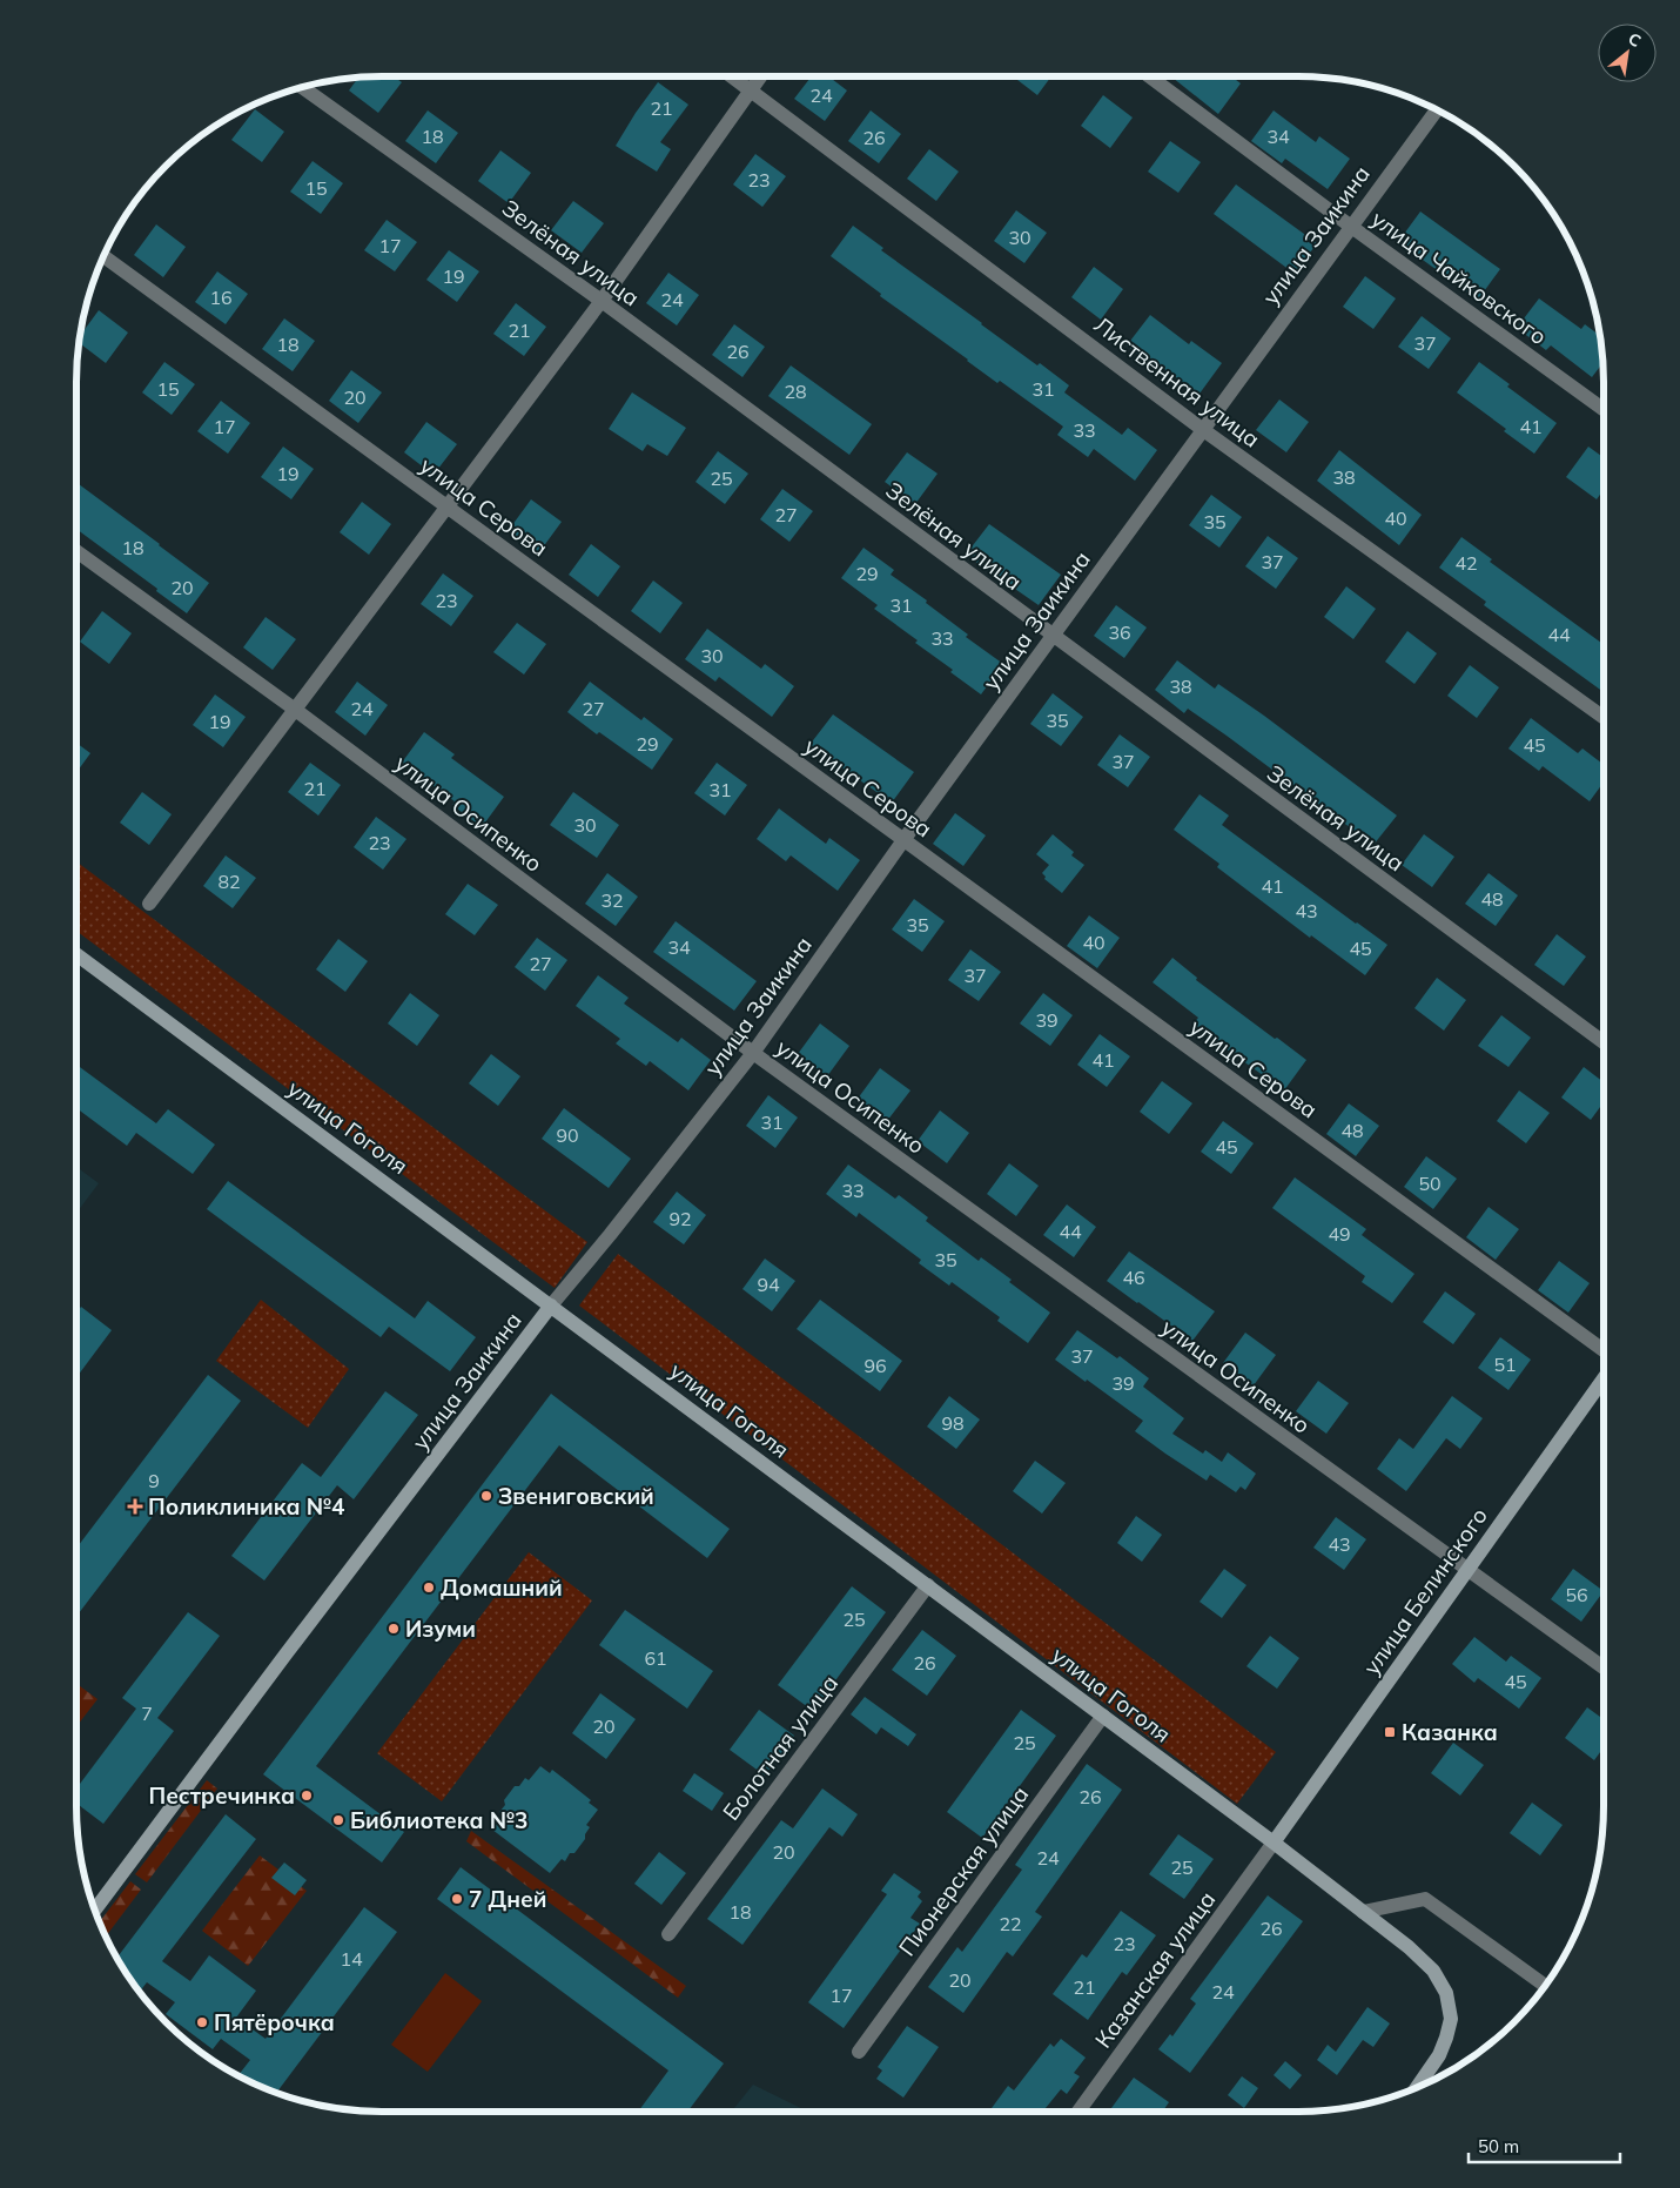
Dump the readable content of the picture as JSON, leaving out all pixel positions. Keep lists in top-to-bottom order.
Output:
{
  "streets": {
    "main road": ["улица Заикина", "улица Гоголя", "улица Белинского"],
    "street": [
      "Зелёная улица",
      "улица Чайковского",
      "Лиственная улица",
      "улица Серова",
      "улица Осипенко",
      "Болотная улица",
      "Пионерская улица",
      "Казанская улица"
    ]
  },
  "crossings": [
    ["улица Заикина", "Зелёная улица"],
    ["улица Заикина", "улица Чайковского"],
    ["улица Заикина", "Лиственная улица"],
    ["улица Заикина", "улица Серова"],
    ["улица Заикина", "улица Осипенко"],
    ["улица Заикина", "улица Гоголя"],
    ["улица Осипенко", "улица Белинского"],
    ["улица Гоголя", "улица Белинского"],
    ["улица Гоголя", "Болотная улица"],
    ["улица Гоголя", "Пионерская улица"],
    ["улица Гоголя", "Казанская улица"],
    ["улица Белинского", "Казанская улица"]
  ],
  "places": {
    "other": [
      "Звениговский",
      "Домашний",
      "Изуми",
      "Пестречинка",
      "Библиотека №3",
      "7 Дней",
      "Пятёрочка"
    ],
    "health": ["Поликлиника №4"],
    "transit": ["Казанка"]
  },
  "house_numbers": [
    "24",
    "21",
    "18",
    "34",
    "26",
    "23",
    "15",
    "30",
    "17",
    "19",
    "16",
    "24",
    "21",
    "37",
    "18",
    "26",
    "15",
    "31",
    "28",
    "20",
    "17",
    "41",
    "33",
    "19",
    "38",
    "25",
    "27",
    "40",
    "35",
    "18",
    "37",
    "42",
    "29",
    "20",
    "23",
    "31",
    "36",
    "44",
    "33",
    "30",
    "38",
    "24",
    "27",
    "35",
    "19",
    "29",
    "45",
    "37",
    "21",
    "31",
    "30",
    "23",
    "82",
    "41",
    "48",
    "32",
    "43",
    "35",
    "40",
    "34",
    "45",
    "27",
    "37",
    "39",
    "41",
    "31",
    "48",
    "90",
    "45",
    "50",
    "33",
    "92",
    "44",
    "49",
    "35",
    "46",
    "94",
    "37",
    "51",
    "96",
    "39",
    "98",
    "9",
    "43",
    "56",
    "25",
    "61",
    "26",
    "45",
    "7",
    "20",
    "25",
    "26",
    "20",
    "24",
    "25",
    "18",
    "22",
    "26",
    "23",
    "14",
    "20",
    "21",
    "24",
    "17"
  ],
  "scale_bar": "50 m",
  "north": "top right"
}
